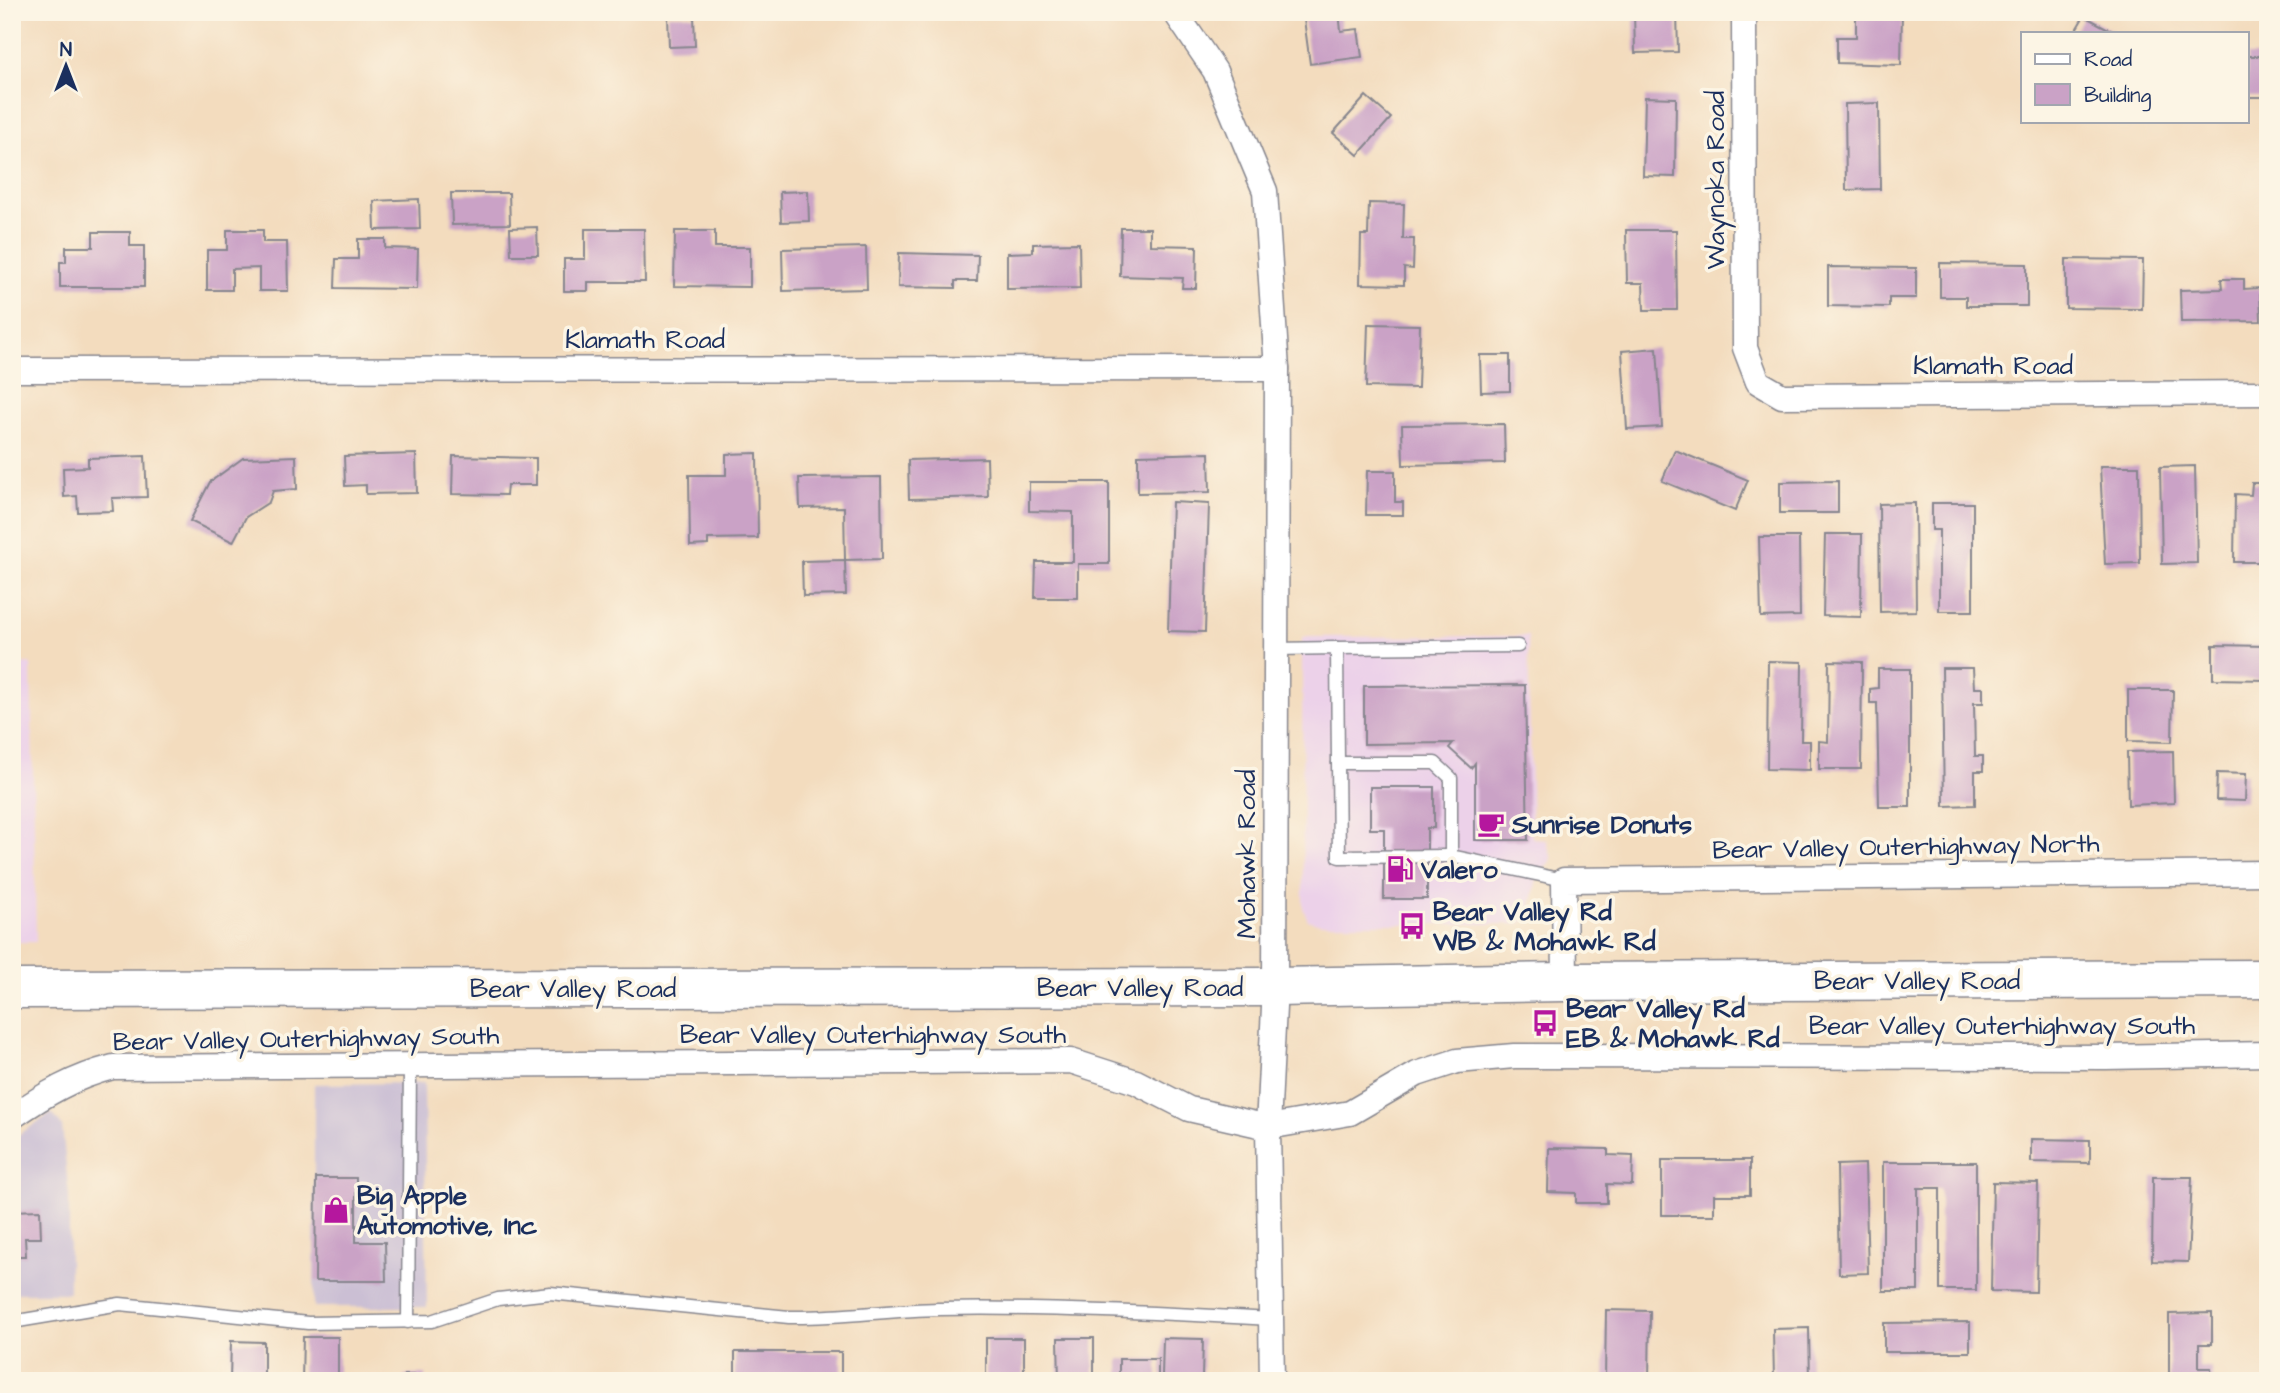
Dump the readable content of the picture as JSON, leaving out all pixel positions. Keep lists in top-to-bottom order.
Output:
{
  "streets": {
    "main road": ["Bear Valley Road"],
    "street": [
      "Waynoka Road",
      "Klamath Road",
      "Bear Valley Outerhighway North",
      "Mohawk Road",
      "Bear Valley Outerhighway South"
    ]
  },
  "crossings": [
    ["Waynoka Road", "Klamath Road"],
    ["Klamath Road", "Mohawk Road"],
    ["Mohawk Road", "Bear Valley Road"],
    ["Mohawk Road", "Bear Valley Outerhighway South"]
  ],
  "places": {
    "cafe": ["Sunrise Donuts"],
    "fuel station": ["Valero"],
    "bus stop": ["Bear Valley Rd WB & Mohawk Rd", "Bear Valley Rd EB & Mohawk Rd"],
    "shop": ["Big Apple Automotive, Inc"]
  },
  "legend": ["Road", "Building"],
  "north": "top"
}
